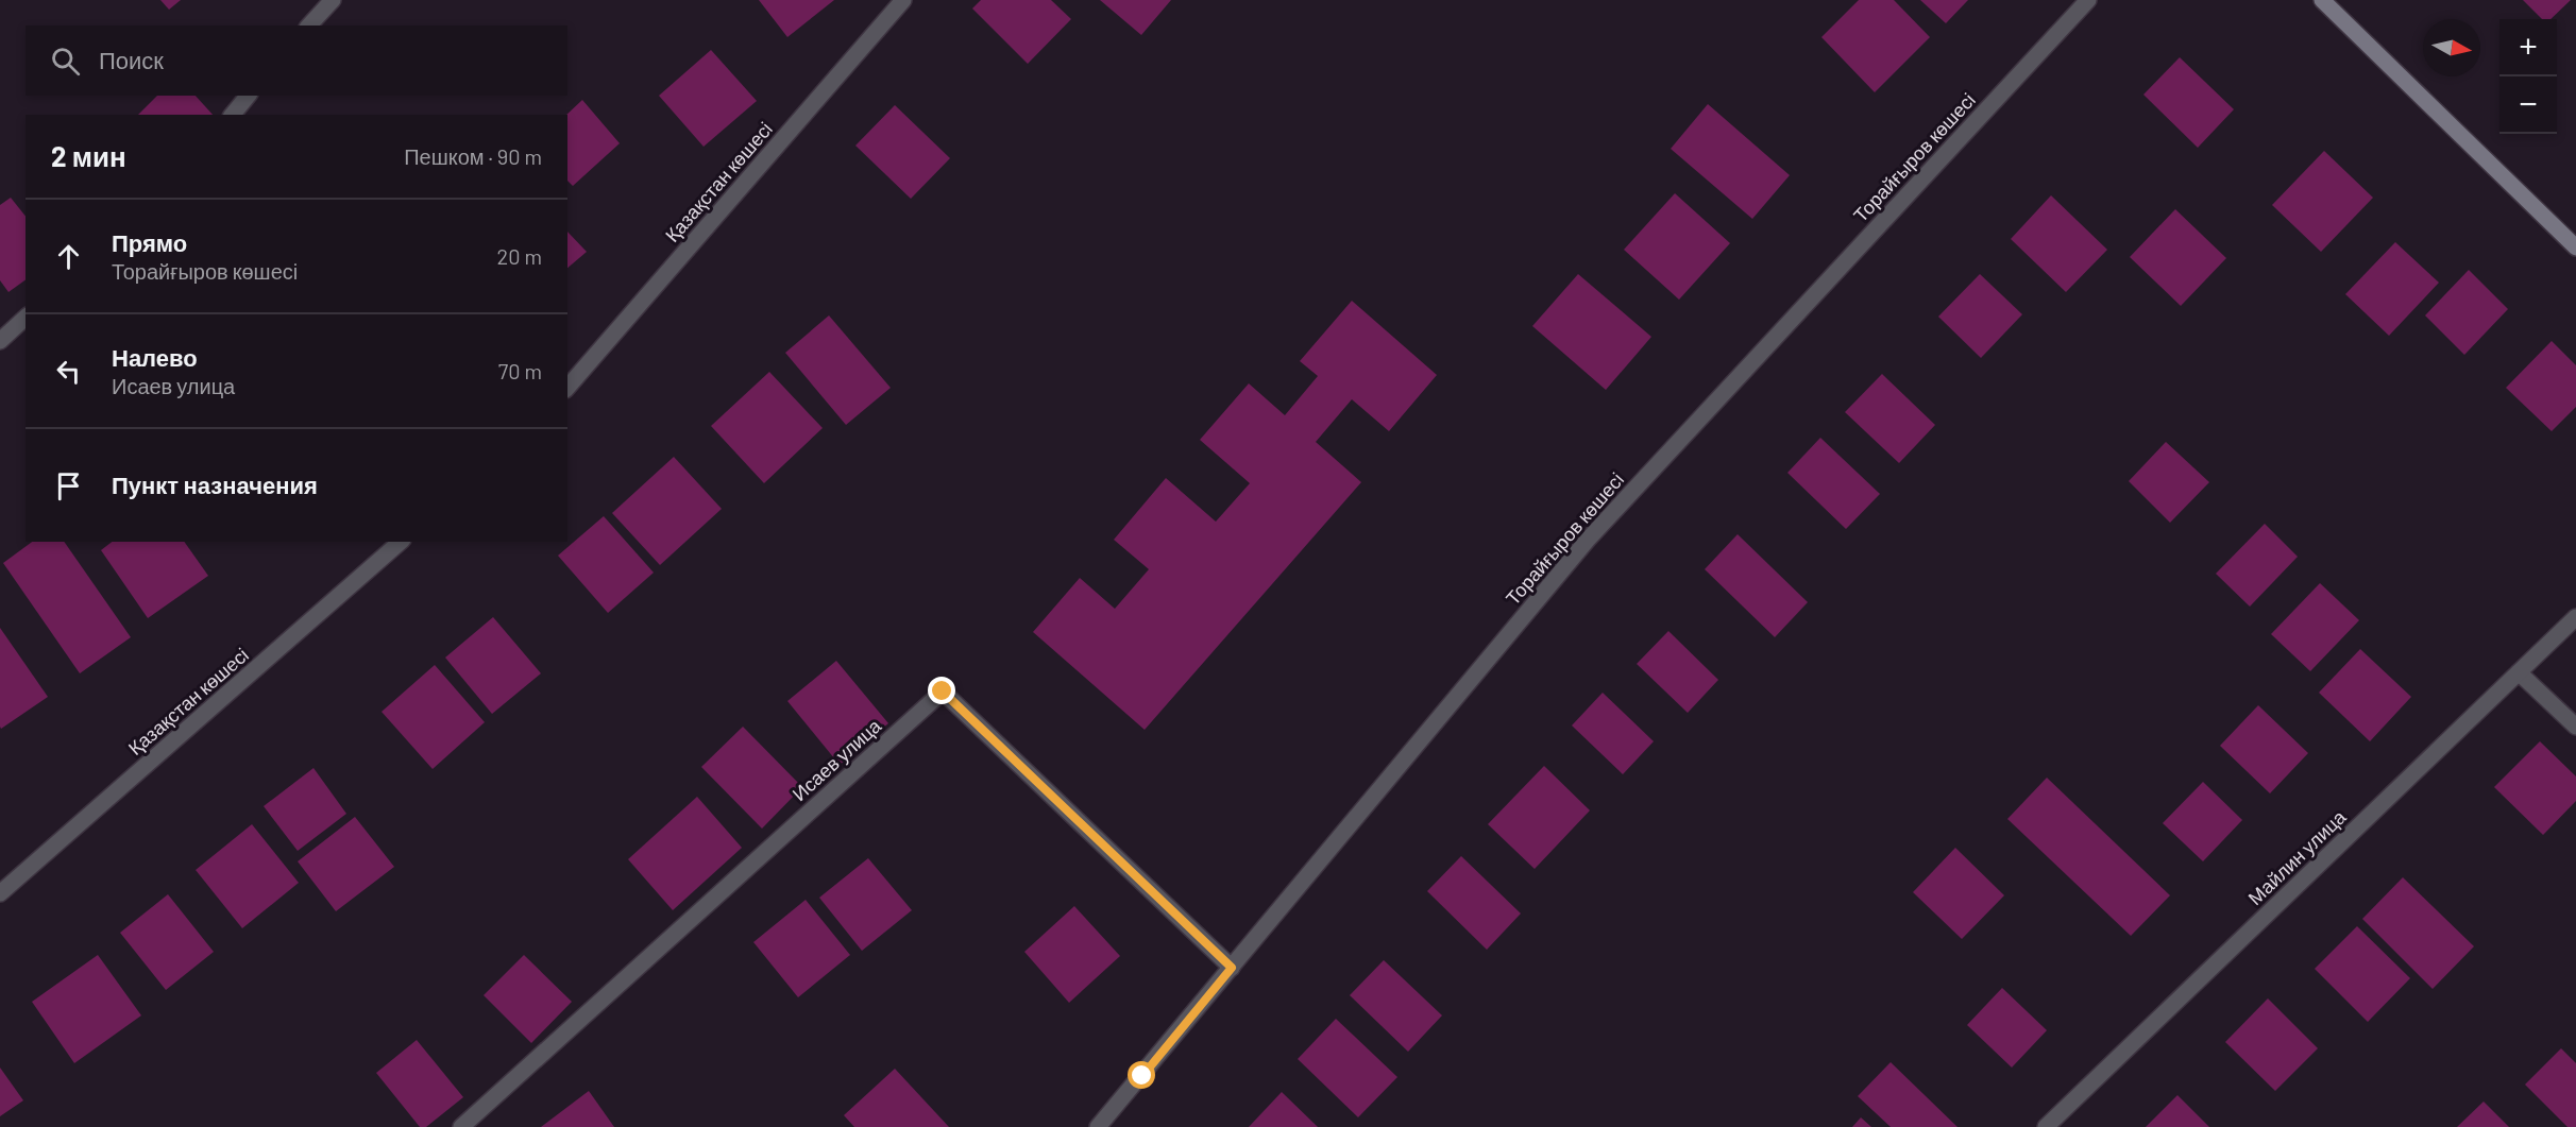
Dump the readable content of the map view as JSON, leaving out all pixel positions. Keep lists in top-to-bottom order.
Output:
{
  "streets": {
    "street": [
      "Торайғыров көшесі",
      "Қазақстан көшесі",
      "Исаев улица",
      "Майлин улица"
    ]
  },
  "crossings": [
    ["Торайғыров көшесі", "Исаев улица"]
  ],
  "north": "right",
  "page": {
    "map_buttons": ["+", "−"],
    "search": "Поиск",
    "heading": ["2 мин", "Пешком · 90 m"],
    "list": [
      ["Прямо", "Торайғыров көшесі", "20 m"],
      ["Налево", "Исаев улица", "70 m"],
      "Пункт назначения"
    ]
  }
}
